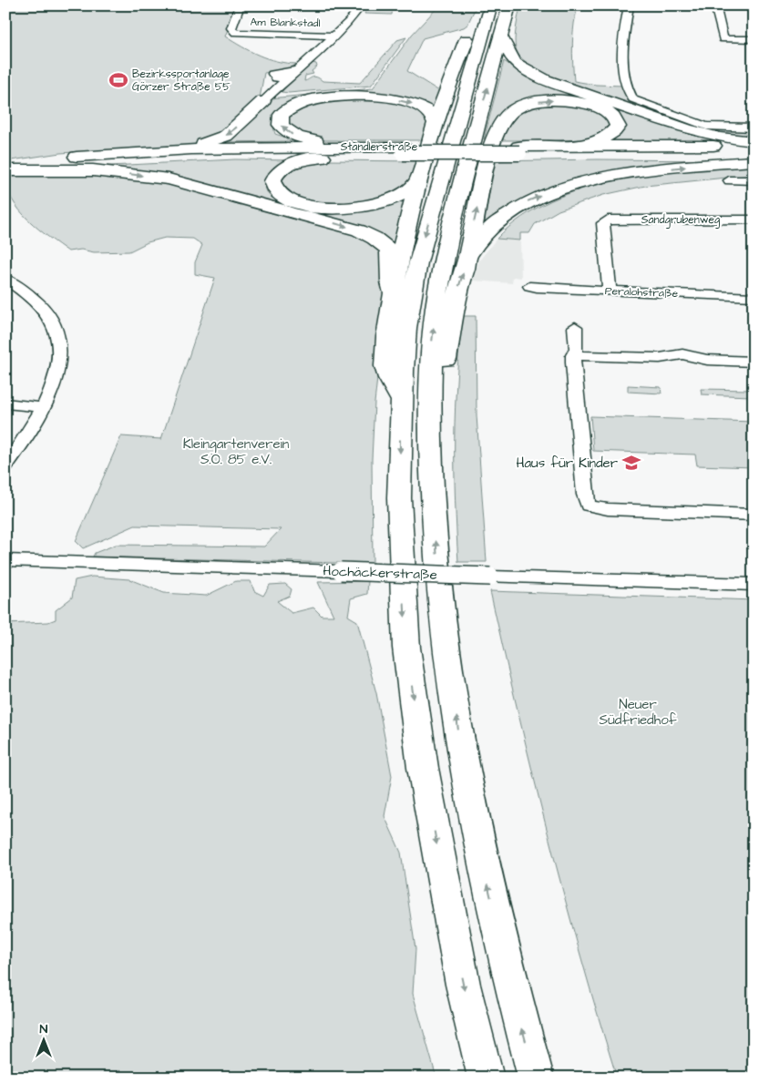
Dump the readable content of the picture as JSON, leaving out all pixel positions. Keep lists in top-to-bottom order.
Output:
{
  "streets": {
    "highway": ["Ständlerstraße"],
    "street": [
      "Am Blankstadl",
      "Sandgrubenweg",
      "Peralohstraße",
      "Hochäckerstraße"
    ]
  },
  "crossings": [
    ["Sandgrubenweg", "Peralohstraße"]
  ],
  "parks": ["Kleingartenverein S.O. 85 e.V.", "Neuer Südfriedhof"],
  "places": {
    "sports": ["Bezirkssportanlage Görzer Straße 55"],
    "school or university": ["Haus für Kinder"]
  },
  "north": "top"
}
